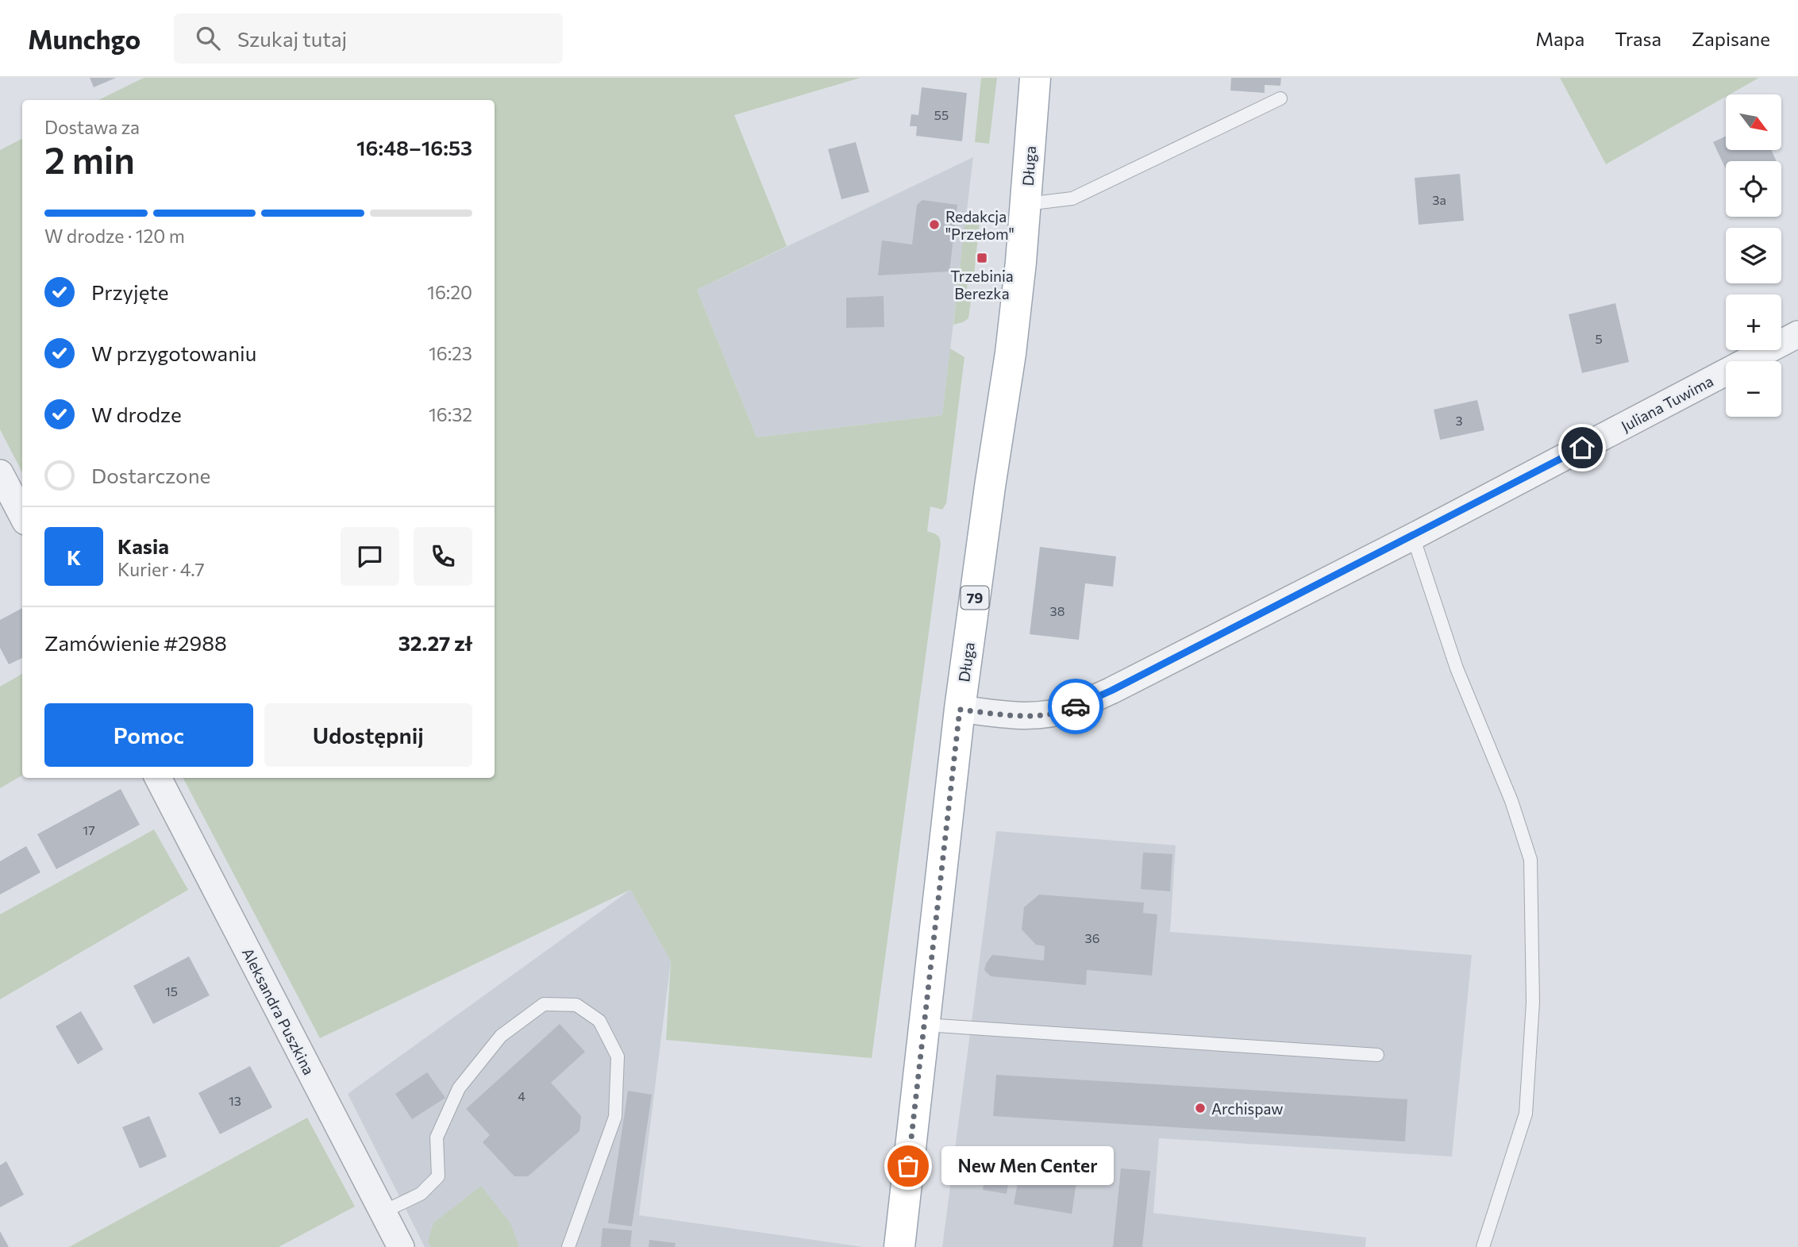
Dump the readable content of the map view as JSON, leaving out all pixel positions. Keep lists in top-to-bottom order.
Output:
{
  "streets": {
    "main road": ["Długa", "79"],
    "street": ["Juliana Tuwima", "Aleksandra Puszkina"]
  },
  "crossings": [
    ["Długa", "Juliana Tuwima"]
  ],
  "places": {
    "other": ["Redakcja \"Przełom\"", "Archispaw", "New Men Center"],
    "transit": ["Trzebinia Berezka"]
  },
  "house_numbers": [
    "55",
    "3a",
    "5",
    "3",
    "38",
    "17",
    "36",
    "15",
    "4",
    "13"
  ],
  "north": "bottom right",
  "page": {
    "header": "Munchgo",
    "search": "Szukaj tutaj",
    "nav": ["Mapa", "Trasa", "Zapisane"],
    "map_buttons": ["+", "−"],
    "heading": ["2 min", "Dostawa za", "16:48–16:53"],
    "panel": [
      "Kasia",
      "Kurier · 4.7",
      "Zamówienie #2988",
      "32.27 zł"
    ],
    "bar": "W drodze · 120 m",
    "list": [
      ["Przyjęte", "16:20"],
      ["W przygotowaniu", "16:23"],
      ["W drodze", "16:32"],
      "Dostarczone"
    ],
    "round": "K",
    "buttons": ["Pomoc", "Udostępnij"],
    "bubble": "New Men Center"
  }
}
